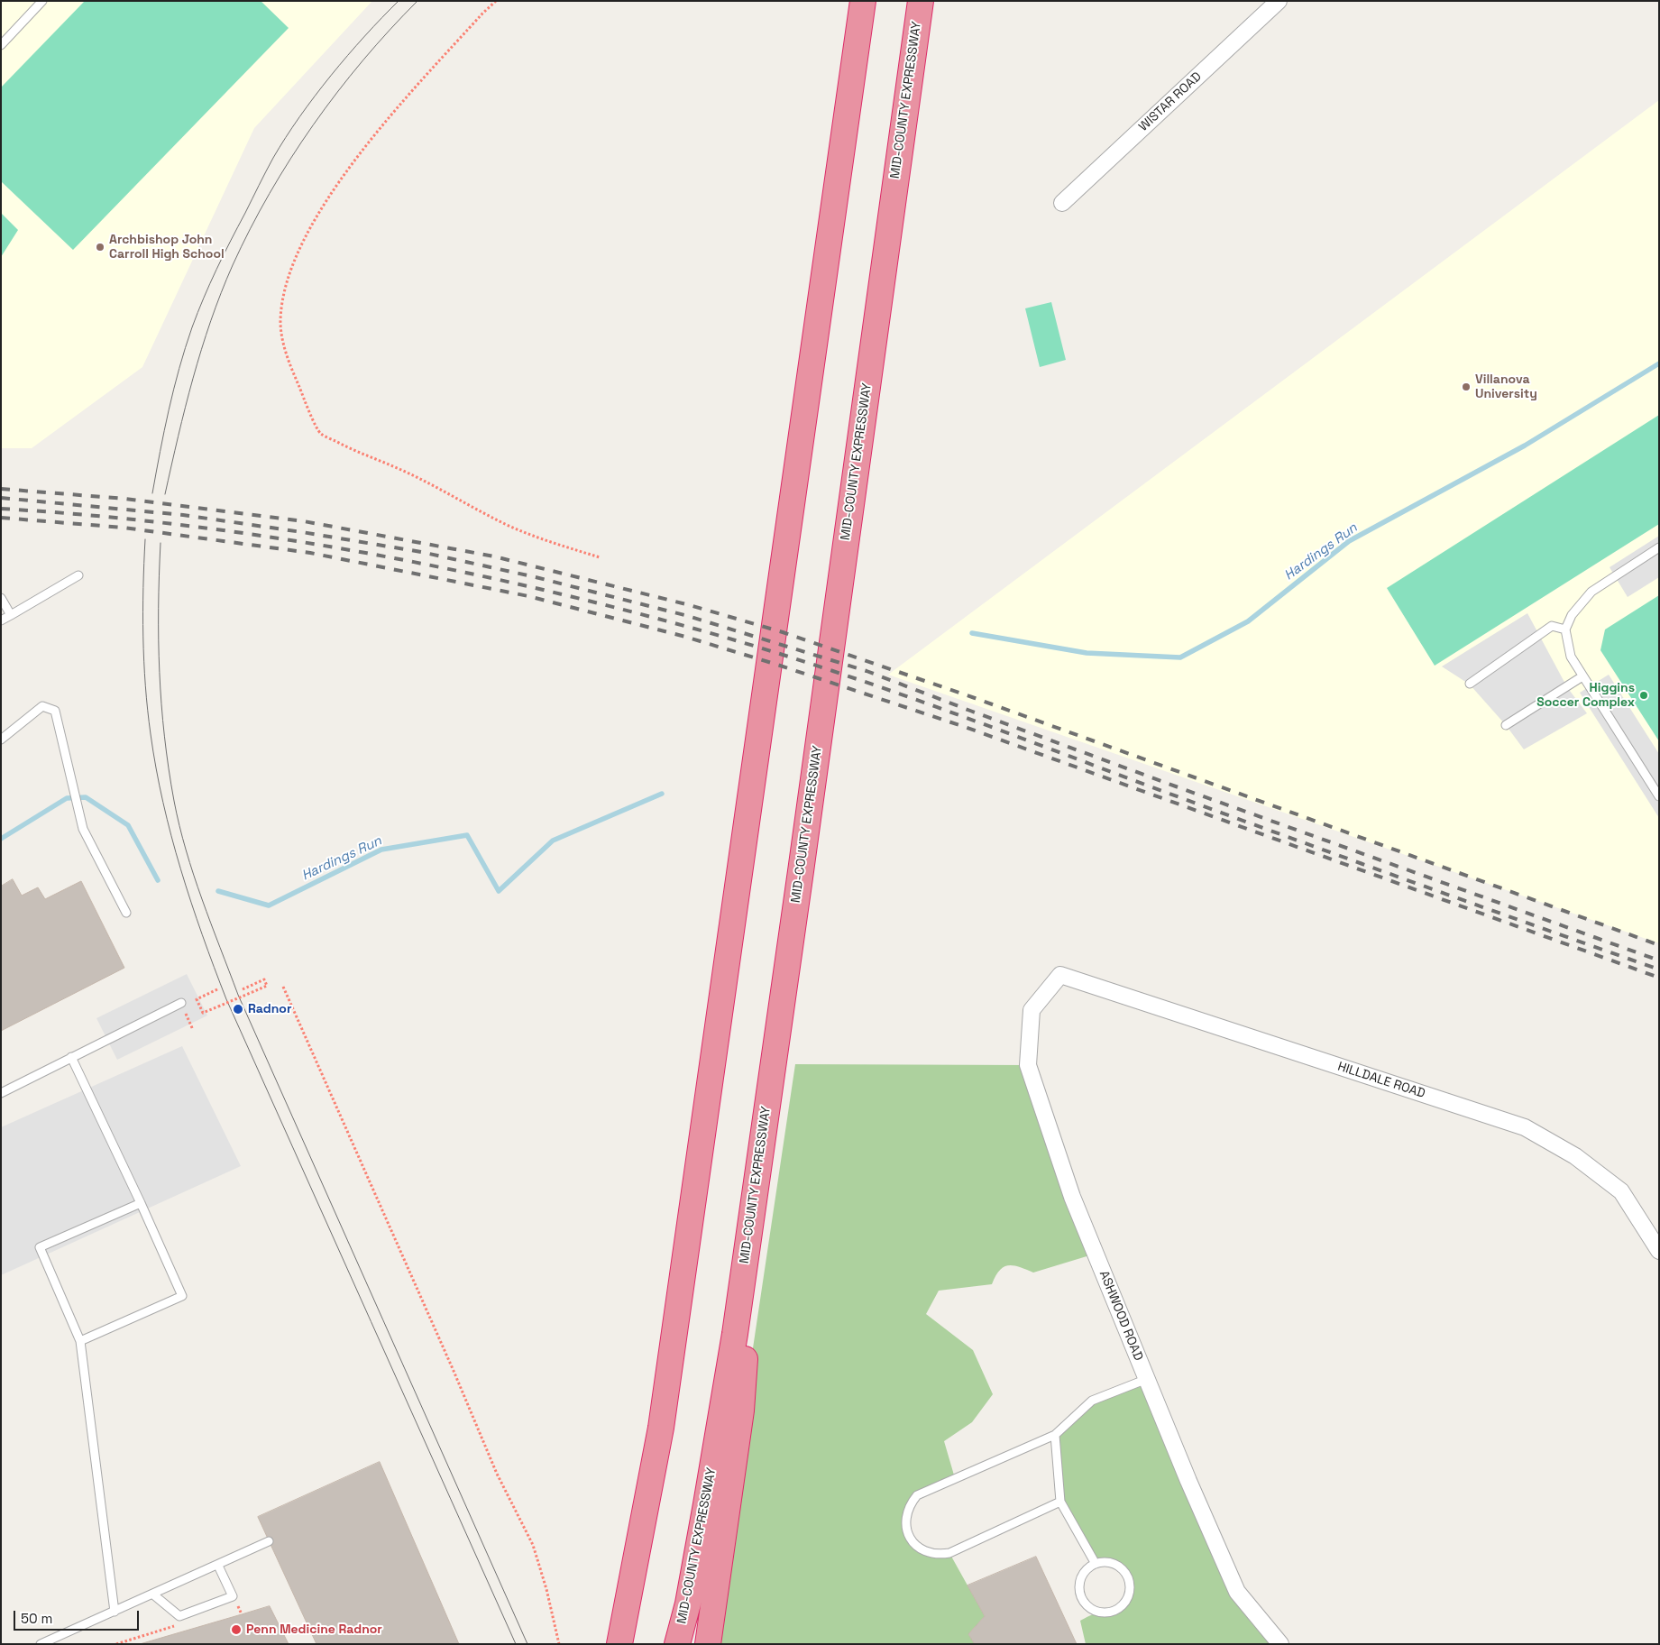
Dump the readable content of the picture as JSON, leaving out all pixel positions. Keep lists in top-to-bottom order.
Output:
{
  "streets": {
    "highway": ["MID-COUNTY EXPRESSWAY"],
    "street": ["WISTAR ROAD", "HILLDALE ROAD", "ASHWOOD ROAD"]
  },
  "crossings": [
    ["HILLDALE ROAD", "ASHWOOD ROAD"]
  ],
  "water": ["Hardings Run"],
  "places": [
    "Archbishop John Carroll High School",
    "Villanova University",
    "Higgins Soccer Complex",
    "Radnor",
    "Penn Medicine Radnor"
  ],
  "scale_bar": "50 m"
}
